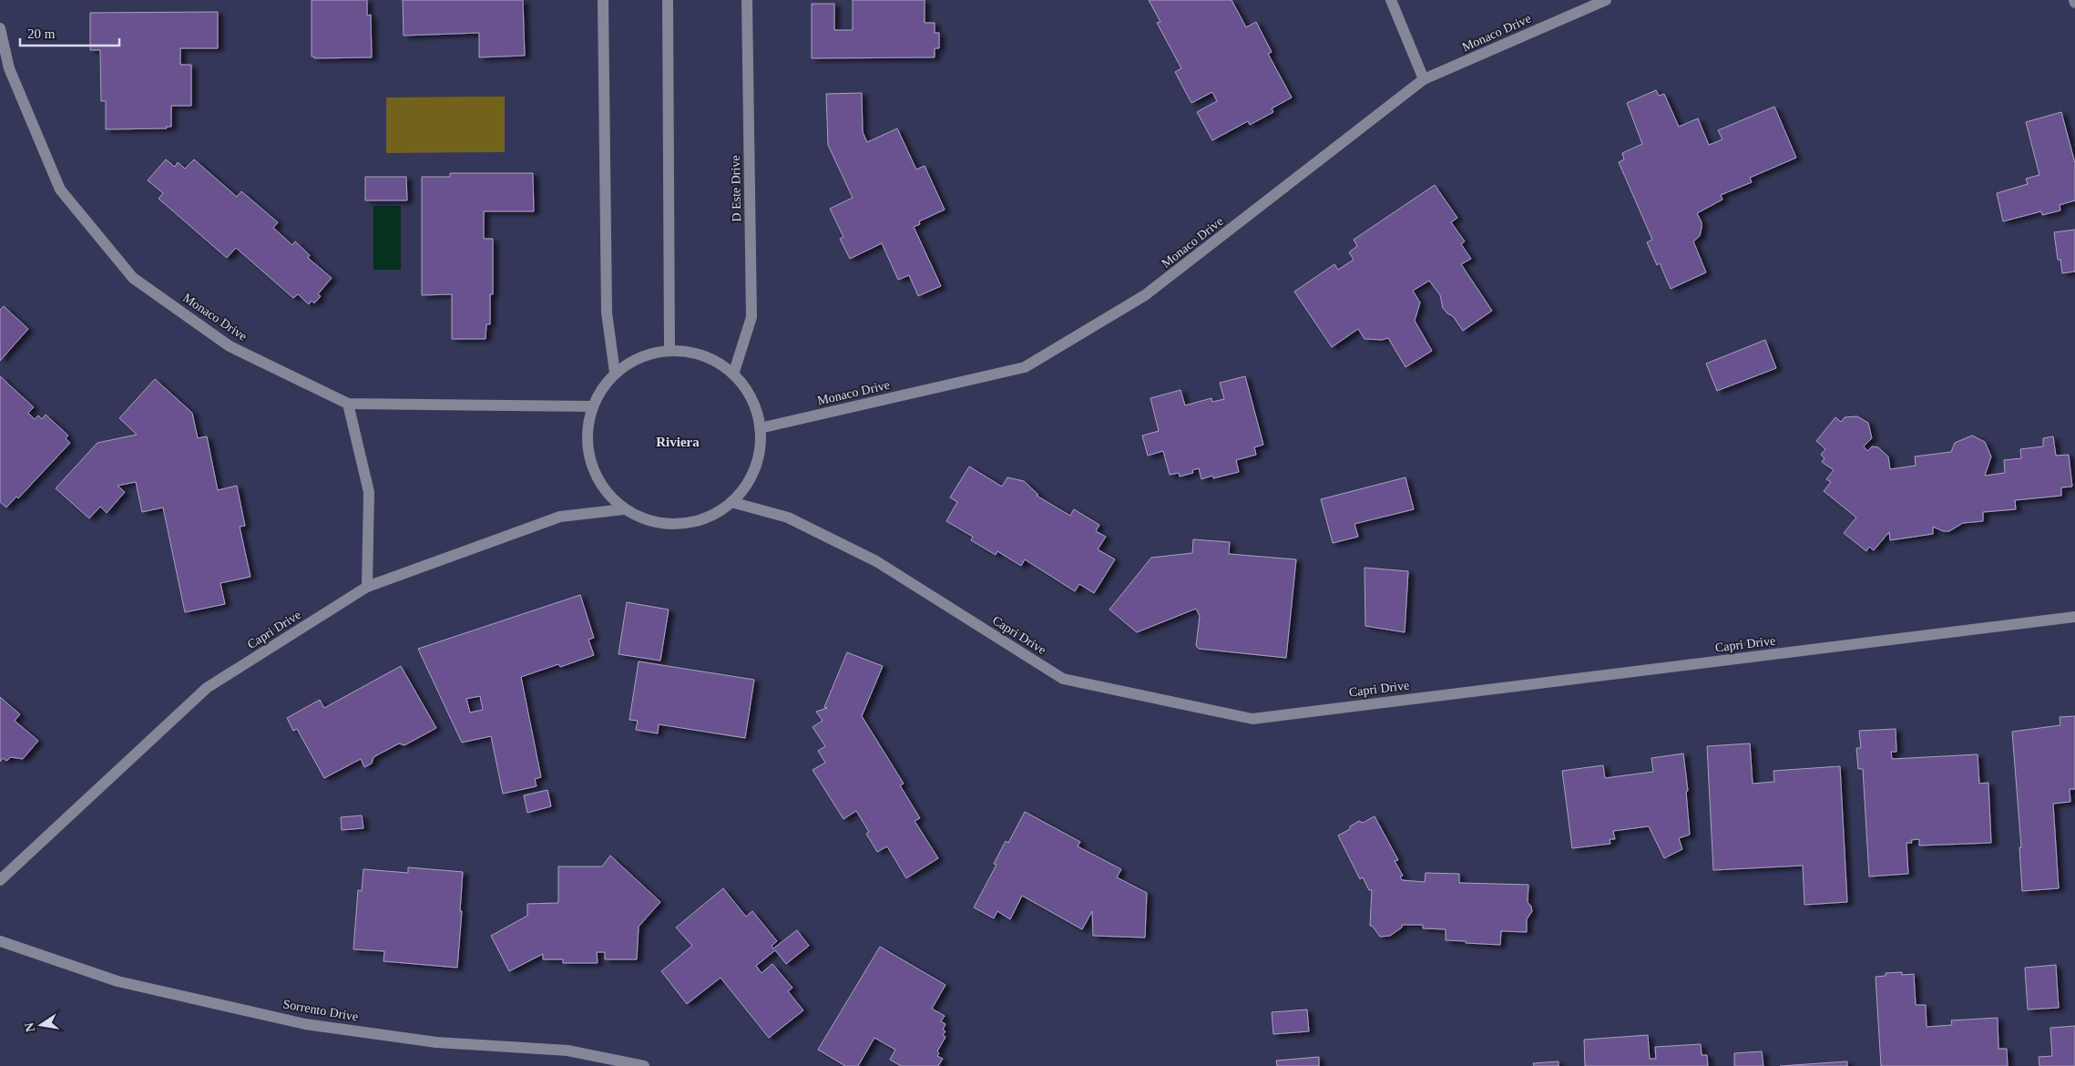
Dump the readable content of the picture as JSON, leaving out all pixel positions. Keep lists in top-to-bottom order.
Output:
{
  "streets": {
    "street": [
      "Monaco Drive",
      "D Este Drive",
      "Capri Drive",
      "Sorrento Drive"
    ]
  },
  "districts": ["Riviera"],
  "scale_bar": "20 m",
  "north": "left"
}
